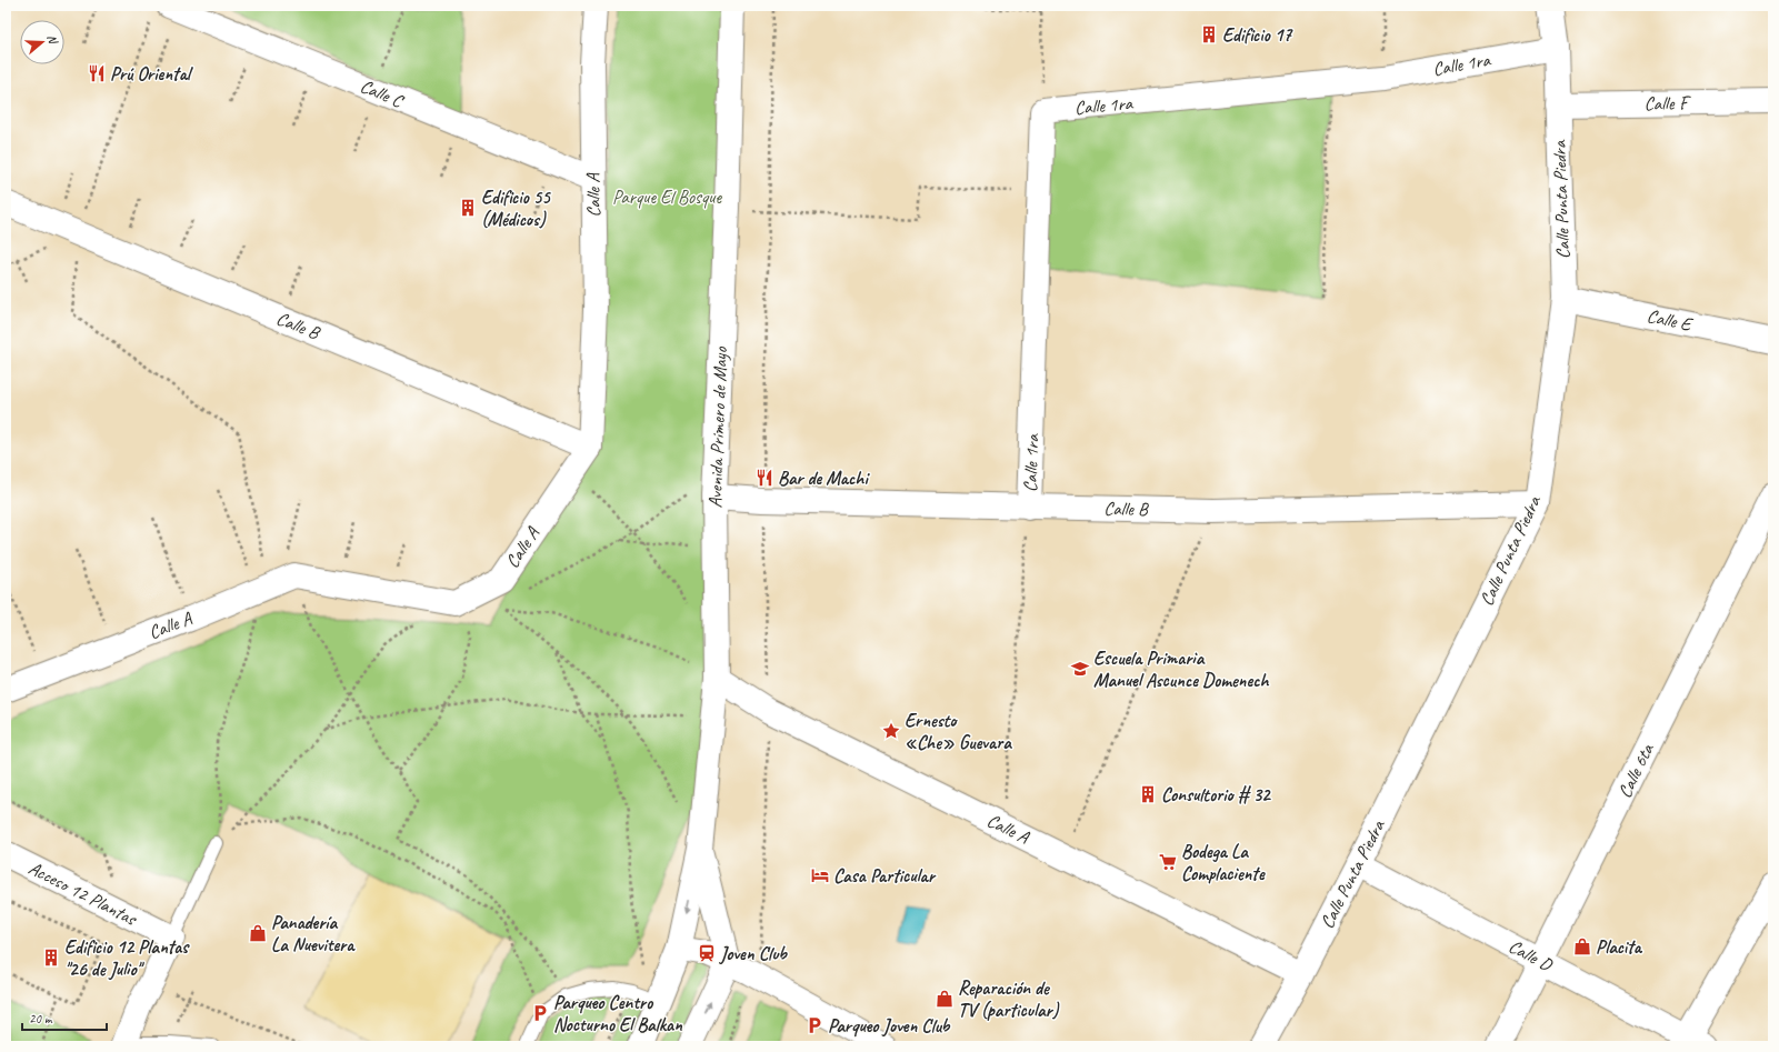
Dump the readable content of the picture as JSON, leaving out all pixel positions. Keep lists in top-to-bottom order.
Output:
{
  "streets": {
    "street": [
      "Calle 1ra",
      "Calle C",
      "Calle F",
      "Calle A",
      "Calle Punta Piedra",
      "Calle E",
      "Calle B",
      "Avenida Primero de Mayo",
      "Calle 6ta",
      "Acceso 12 Plantas",
      "Calle D"
    ]
  },
  "crossings": [
    ["Calle 1ra", "Calle Punta Piedra"],
    ["Calle 1ra", "Calle B"],
    ["Calle C", "Calle A"],
    ["Calle F", "Calle Punta Piedra"],
    ["Calle A", "Calle Punta Piedra"],
    ["Calle A", "Calle B"],
    ["Calle A", "Avenida Primero de Mayo"],
    ["Calle Punta Piedra", "Calle E"],
    ["Calle Punta Piedra", "Calle B"],
    ["Calle Punta Piedra", "Calle D"],
    ["Calle B", "Avenida Primero de Mayo"],
    ["Calle 6ta", "Calle D"]
  ],
  "parks": ["Parque El Bosque"],
  "places": {
    "building": [
      "Edificio 17",
      "Edificio 55 (Médicos)",
      "Consultorio # 32",
      "Edificio 12 Plantas \"26 de Julio\""
    ],
    "restaurant": ["Prú Oriental", "Bar de Machi"],
    "school or university": ["Escuela Primaria Manuel Ascunce Domenech"],
    "place": ["Ernesto «Che» Guevara"],
    "supermarket": ["Bodega La Complaciente"],
    "hotel": ["Casa Particular"],
    "shop": ["Panadería La Nuevitera", "Placita", "Reparación de TV (particular)"],
    "station": ["Joven Club"],
    "parking": ["Parqueo Centro Nocturno El Balkan", "Parqueo Joven Club"]
  },
  "scale_bar": "20 m",
  "north": "right"
}
